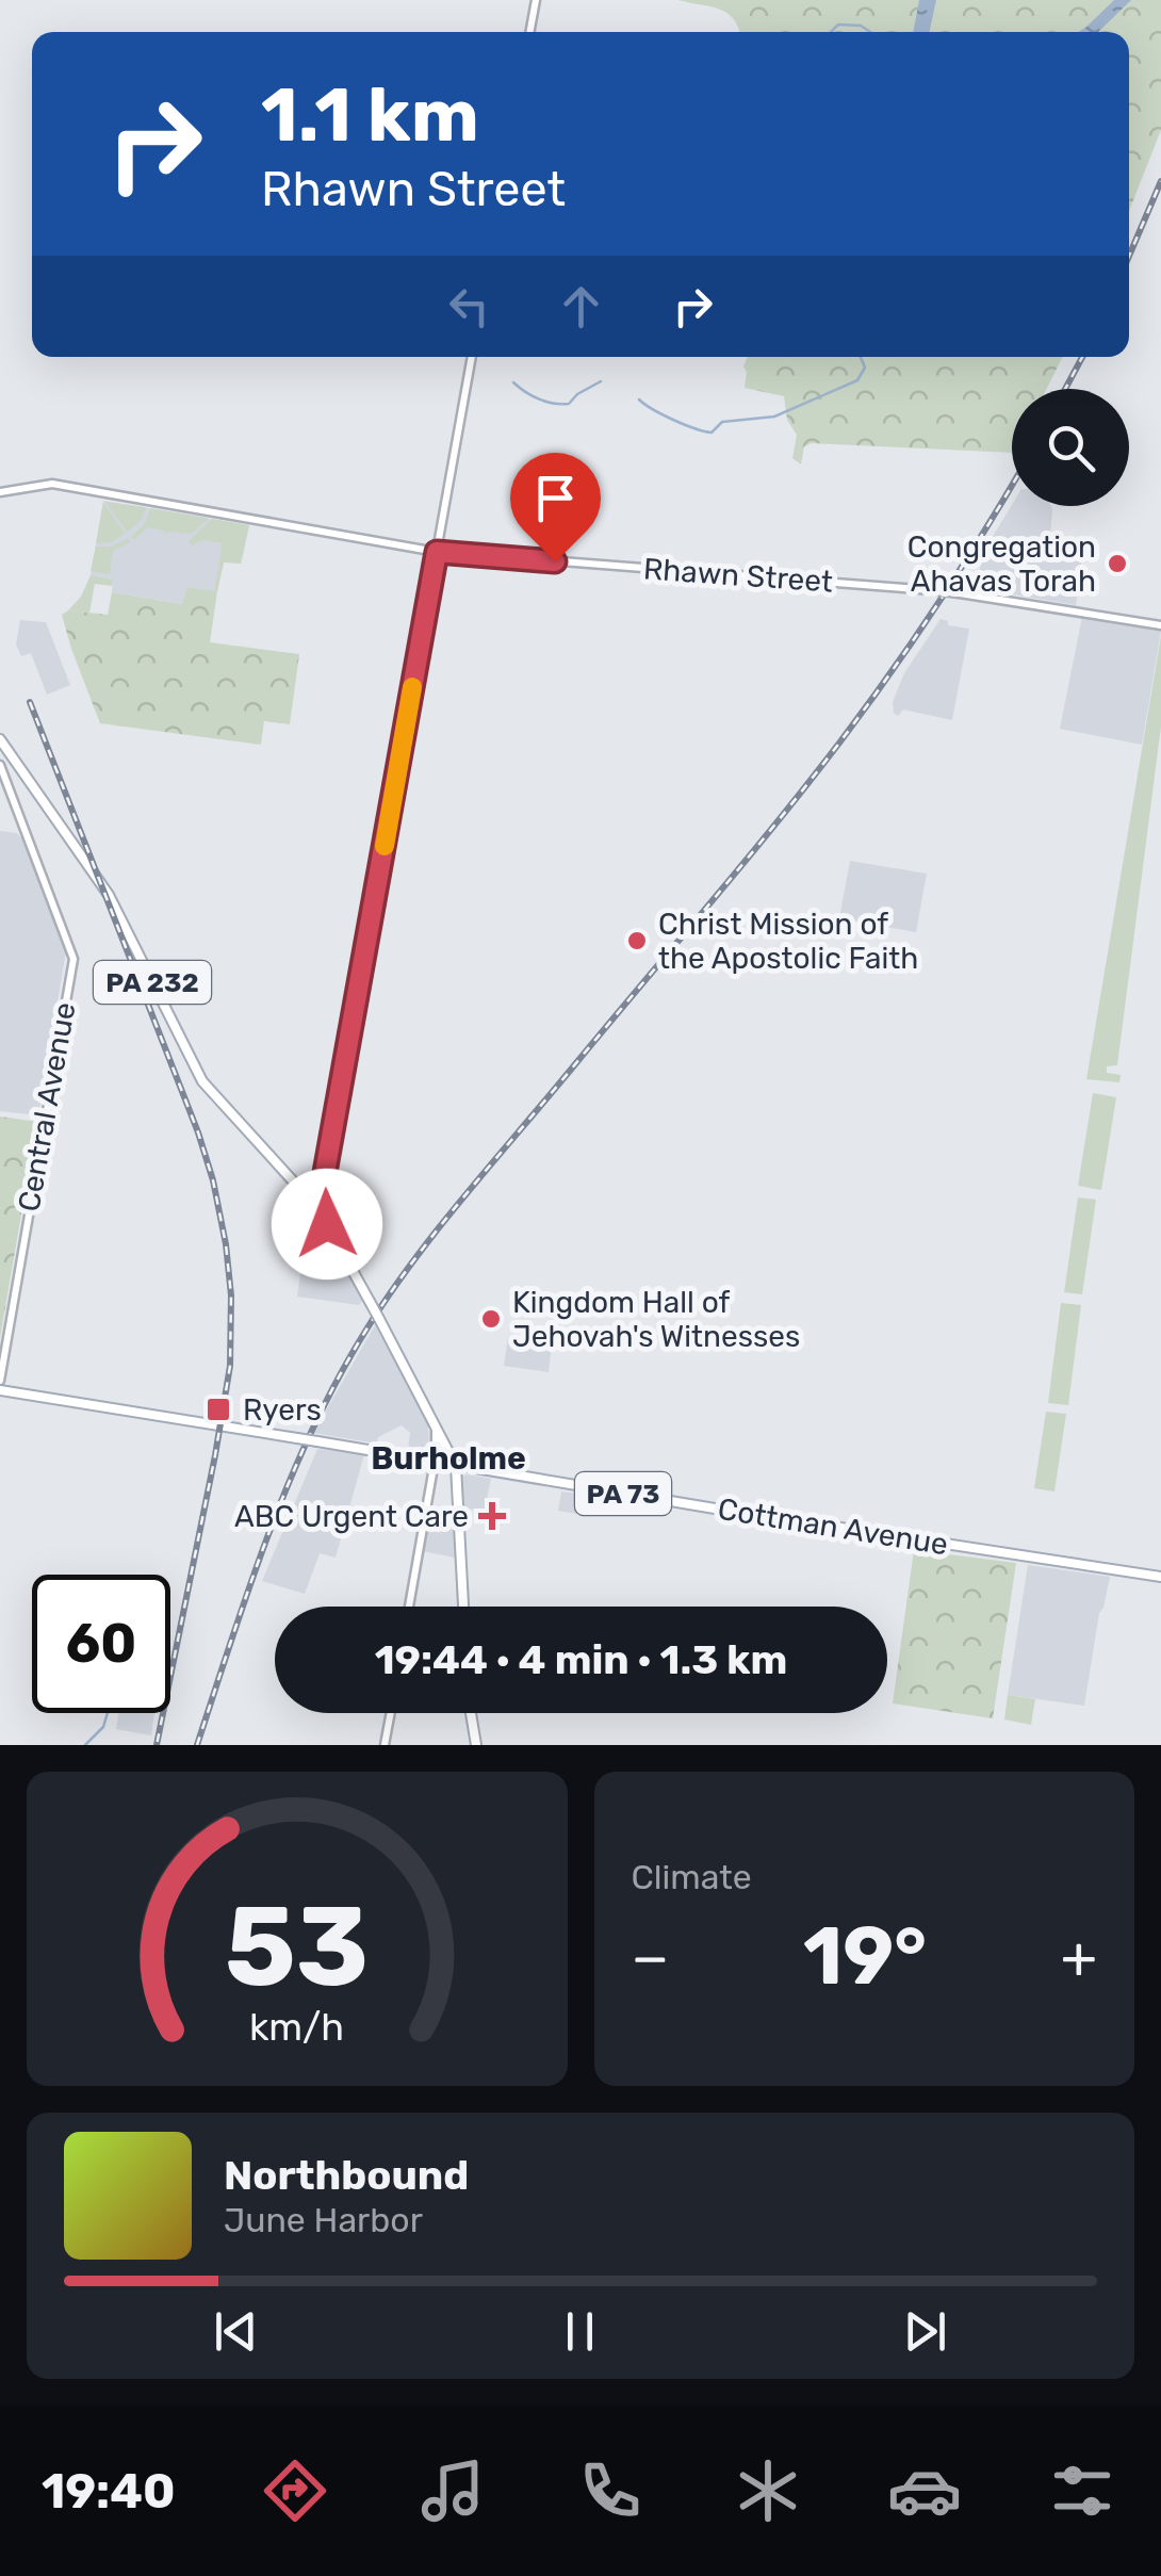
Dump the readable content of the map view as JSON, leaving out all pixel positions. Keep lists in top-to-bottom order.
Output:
{
  "streets": {
    "main road": [
      "Rhawn Street",
      "PA 232",
      "Central Avenue",
      "PA 73",
      "Cottman Avenue"
    ]
  },
  "crossings": [
    ["PA 232", "Cottman Avenue"]
  ],
  "districts": ["Burholme"],
  "places": {
    "other": ["Congregation Ahavas Torah", "Christ Mission of the Apostolic Faith", "Kingdom Hall of Jehovah's Witnesses"],
    "transit": ["Ryers"],
    "health": ["ABC Urgent Care"]
  },
  "page": {
    "turn": ["1.1 km", "Rhawn Street"],
    "limit": "60",
    "trip": "19:44 · 4 min · 1.3 km",
    "tile": "Climate",
    "heat": ["−", "19°", "+"],
    "song": ["Northbound", "June Harbor"],
    "tabs": "19:40",
    "gauge": ["53", "km/h"]
  }
}
